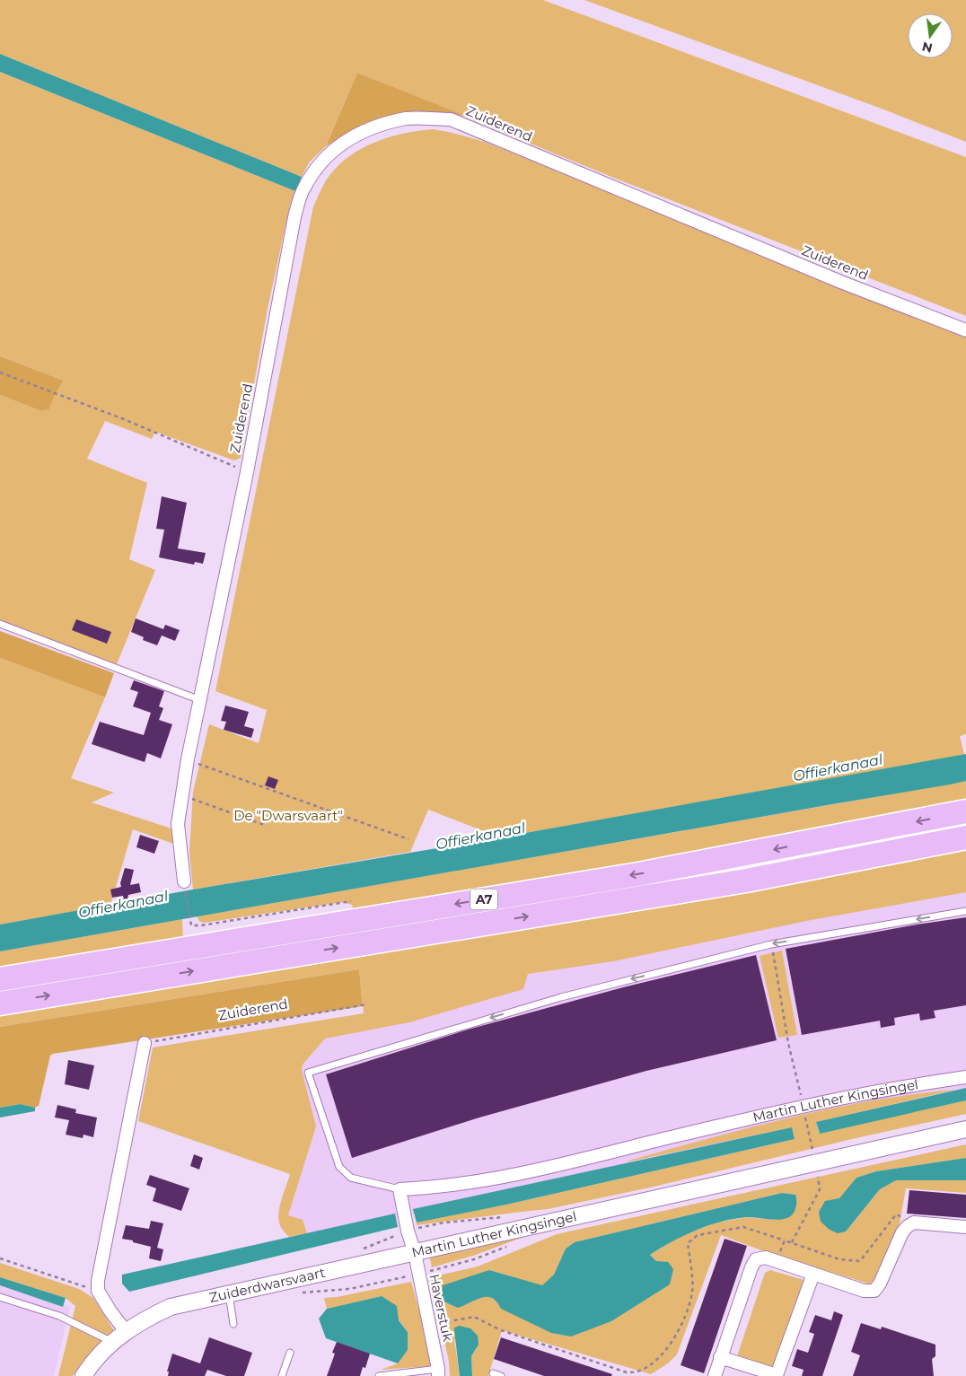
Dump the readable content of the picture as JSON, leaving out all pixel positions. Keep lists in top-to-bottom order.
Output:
{
  "streets": {
    "highway": ["A7"],
    "street": [
      "Zuiderend",
      "Martin Luther Kingsingel",
      "Zuiderdwarsvaart",
      "Haverstuk"
    ]
  },
  "crossings": [
    ["Martin Luther Kingsingel", "Zuiderdwarsvaart"],
    ["Martin Luther Kingsingel", "Haverstuk"],
    ["Zuiderdwarsvaart", "Haverstuk"]
  ],
  "water": ["Offierkanaal"],
  "parks": ["De \"Dwarsvaart\""],
  "north": "bottom"
}
